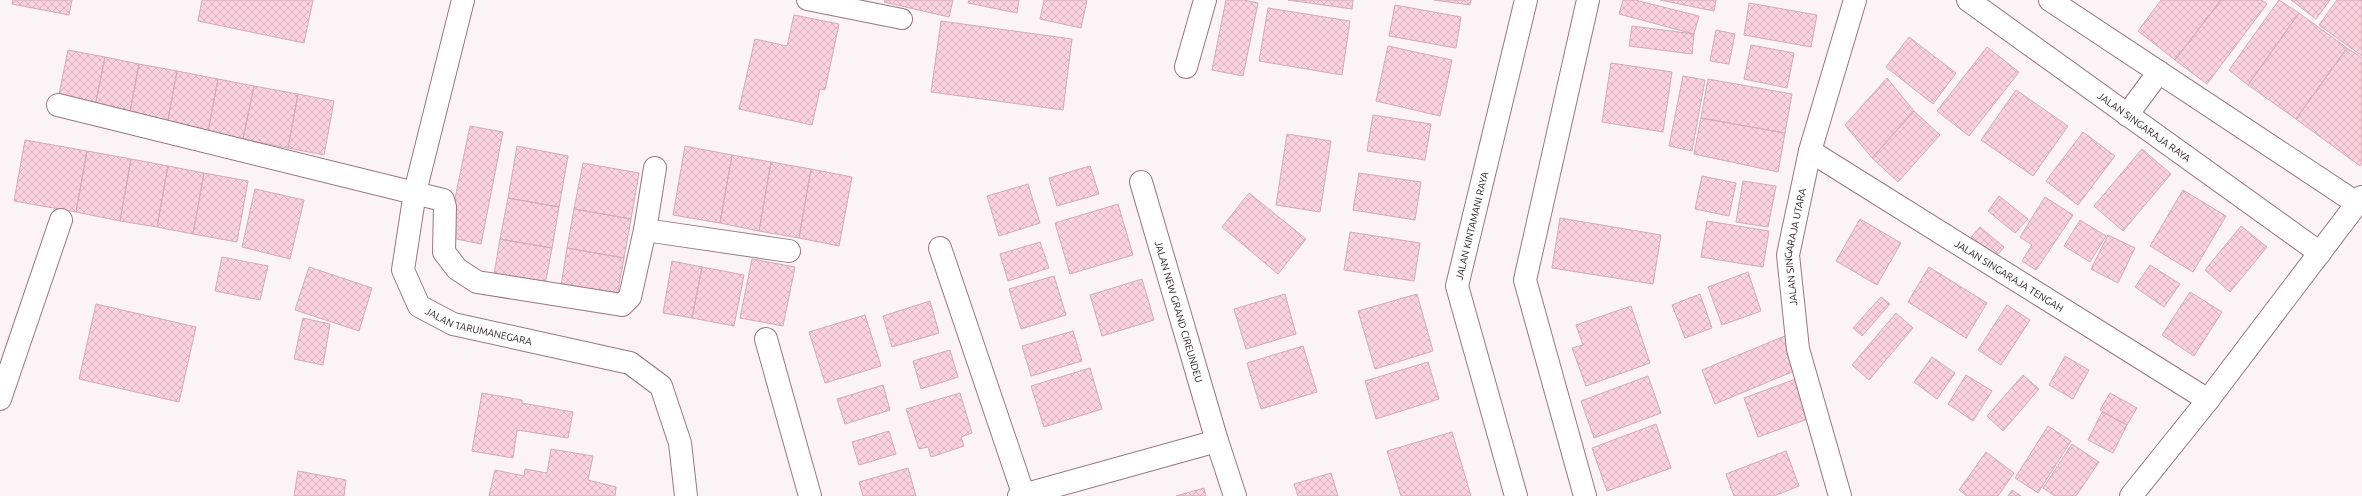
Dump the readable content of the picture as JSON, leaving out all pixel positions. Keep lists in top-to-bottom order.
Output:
{
  "streets": {
    "street": [
      "JALAN SINGARAJA RAYA",
      "JALAN KINTAMANI RAYA",
      "JALAN SINGARAJA UTARA",
      "JALAN SINGARAJA TENGAH",
      "JALAN NEW GRAND CIREUNDEU",
      "JALAN TARUMANEGARA"
    ]
  },
  "crossings": [
    ["JALAN SINGARAJA UTARA", "JALAN SINGARAJA TENGAH"]
  ]
}
